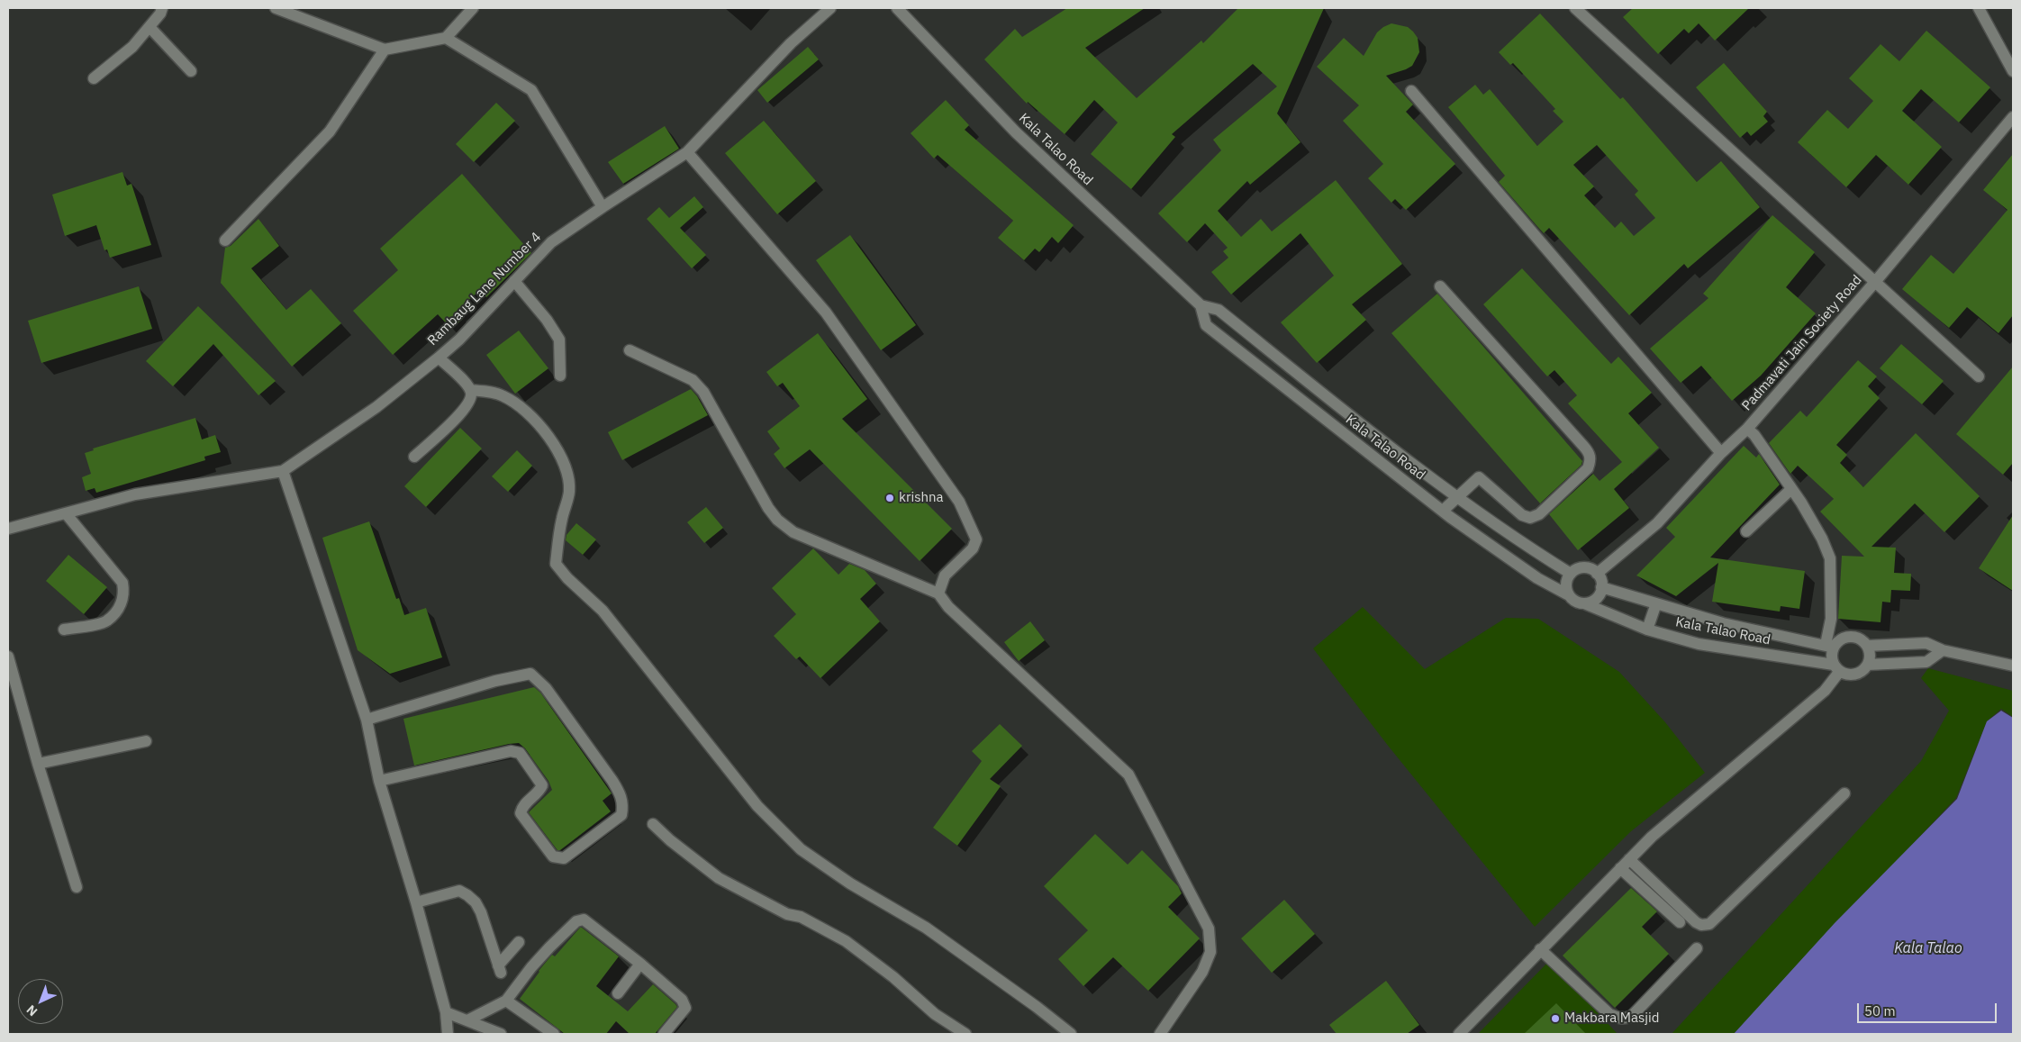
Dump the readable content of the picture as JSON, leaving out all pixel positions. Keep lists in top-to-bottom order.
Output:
{
  "streets": {
    "street": ["Kala Talao Road", "Rambaug Lane Number 4", "Padmavati Jain Society Road"]
  },
  "crossings": [
    ["Kala Talao Road", "Padmavati Jain Society Road"]
  ],
  "water": ["Kala Talao"],
  "places": ["krishna", "Makbara Masjid"],
  "scale_bar": "50 m",
  "north": "bottom left"
}
